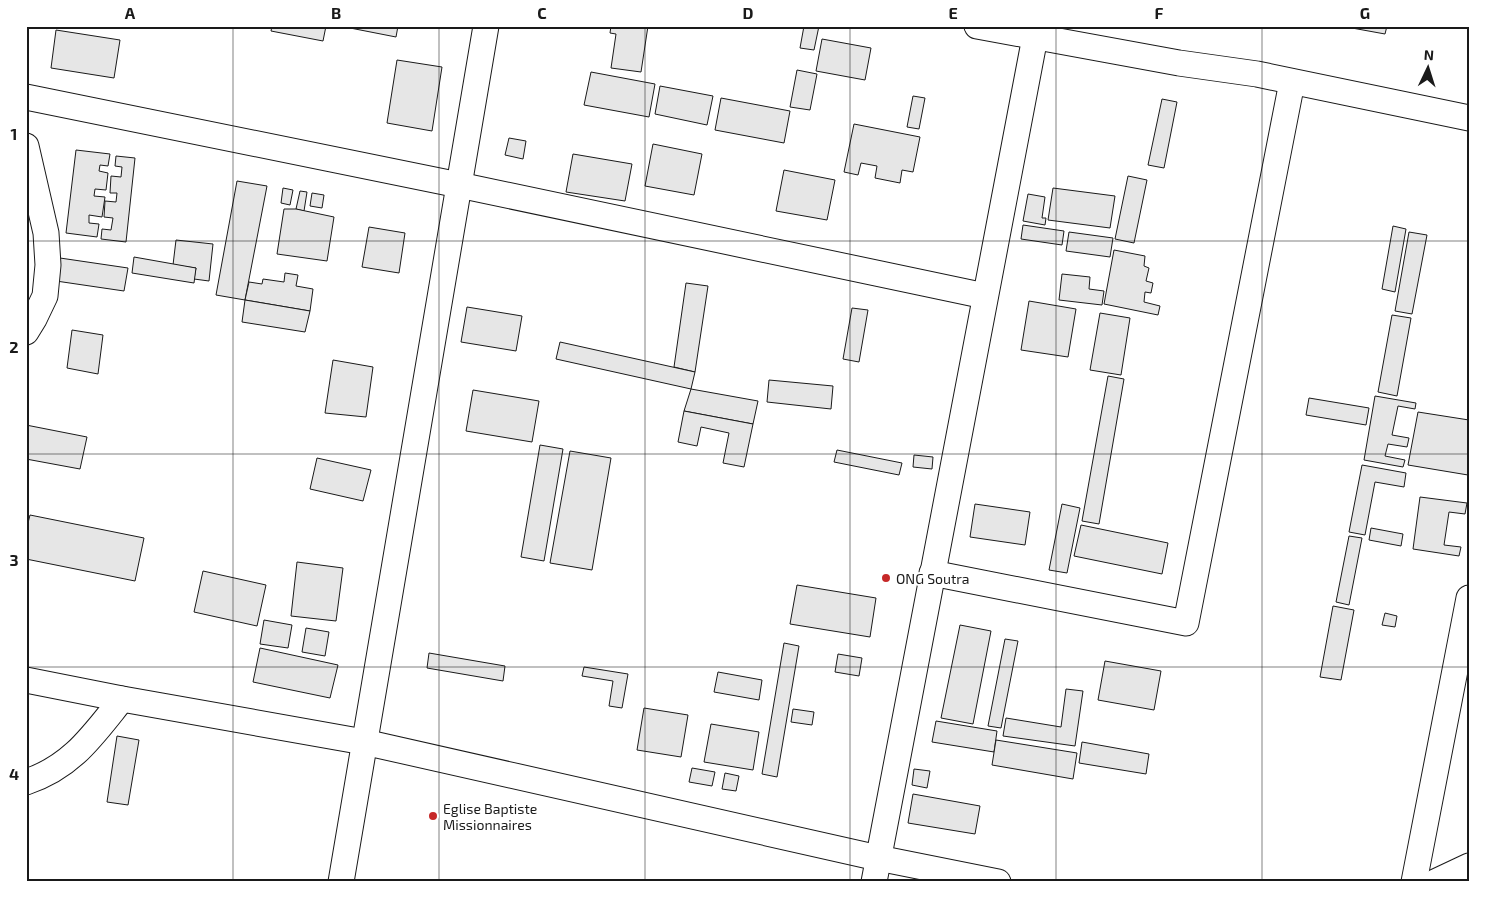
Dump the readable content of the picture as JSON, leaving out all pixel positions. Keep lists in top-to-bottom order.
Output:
{
  "places": ["ONG Soutra", "Eglise Baptiste Missionnaires"],
  "north": "top",
  "grid": {
    "columns": [
      "A",
      "B",
      "C",
      "D",
      "E",
      "F",
      "G"
    ],
    "rows": [
      "1",
      "2",
      "3",
      "4"
    ]
  }
}
